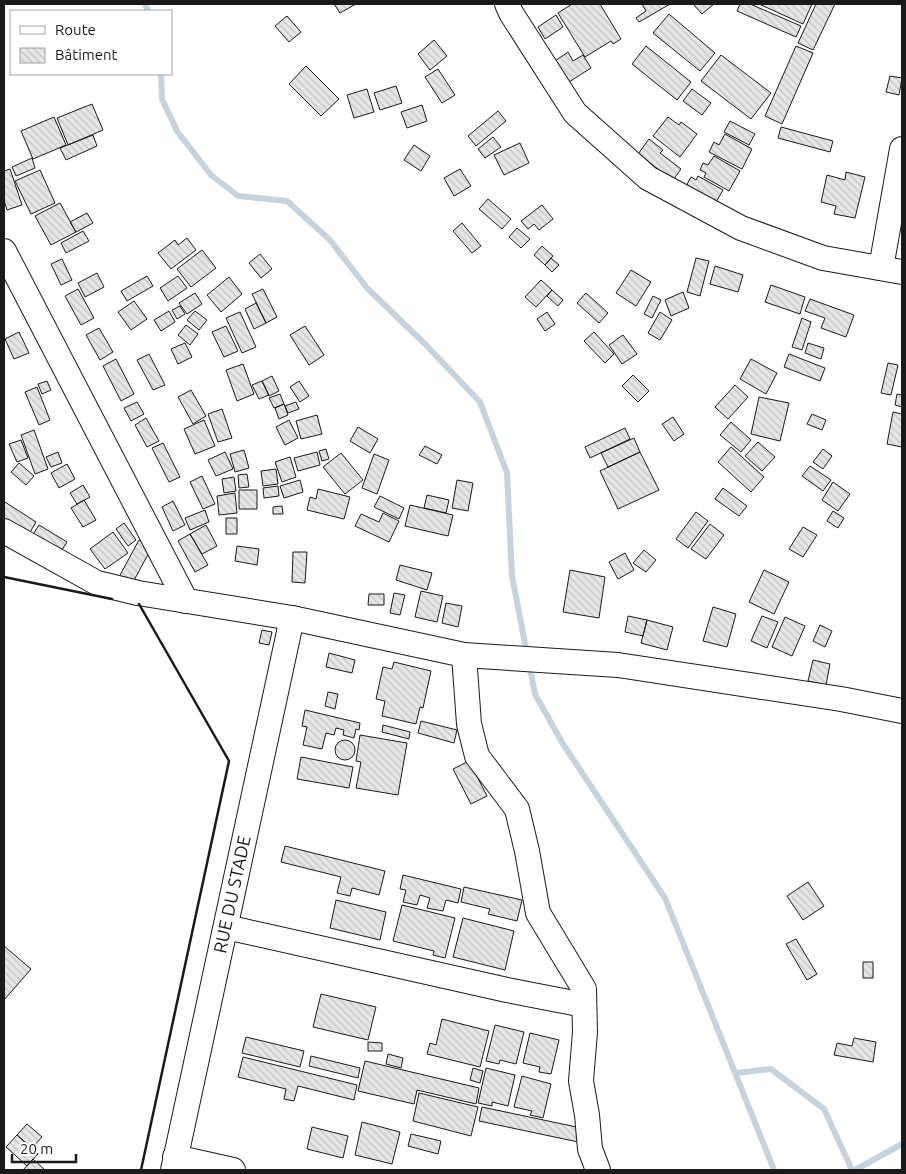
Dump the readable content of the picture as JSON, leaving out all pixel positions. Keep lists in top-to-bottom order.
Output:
{
  "streets": {
    "street": ["RUE DU STADE"]
  },
  "legend": ["Route", "Bâtiment"],
  "scale_bar": "20 m"
}
